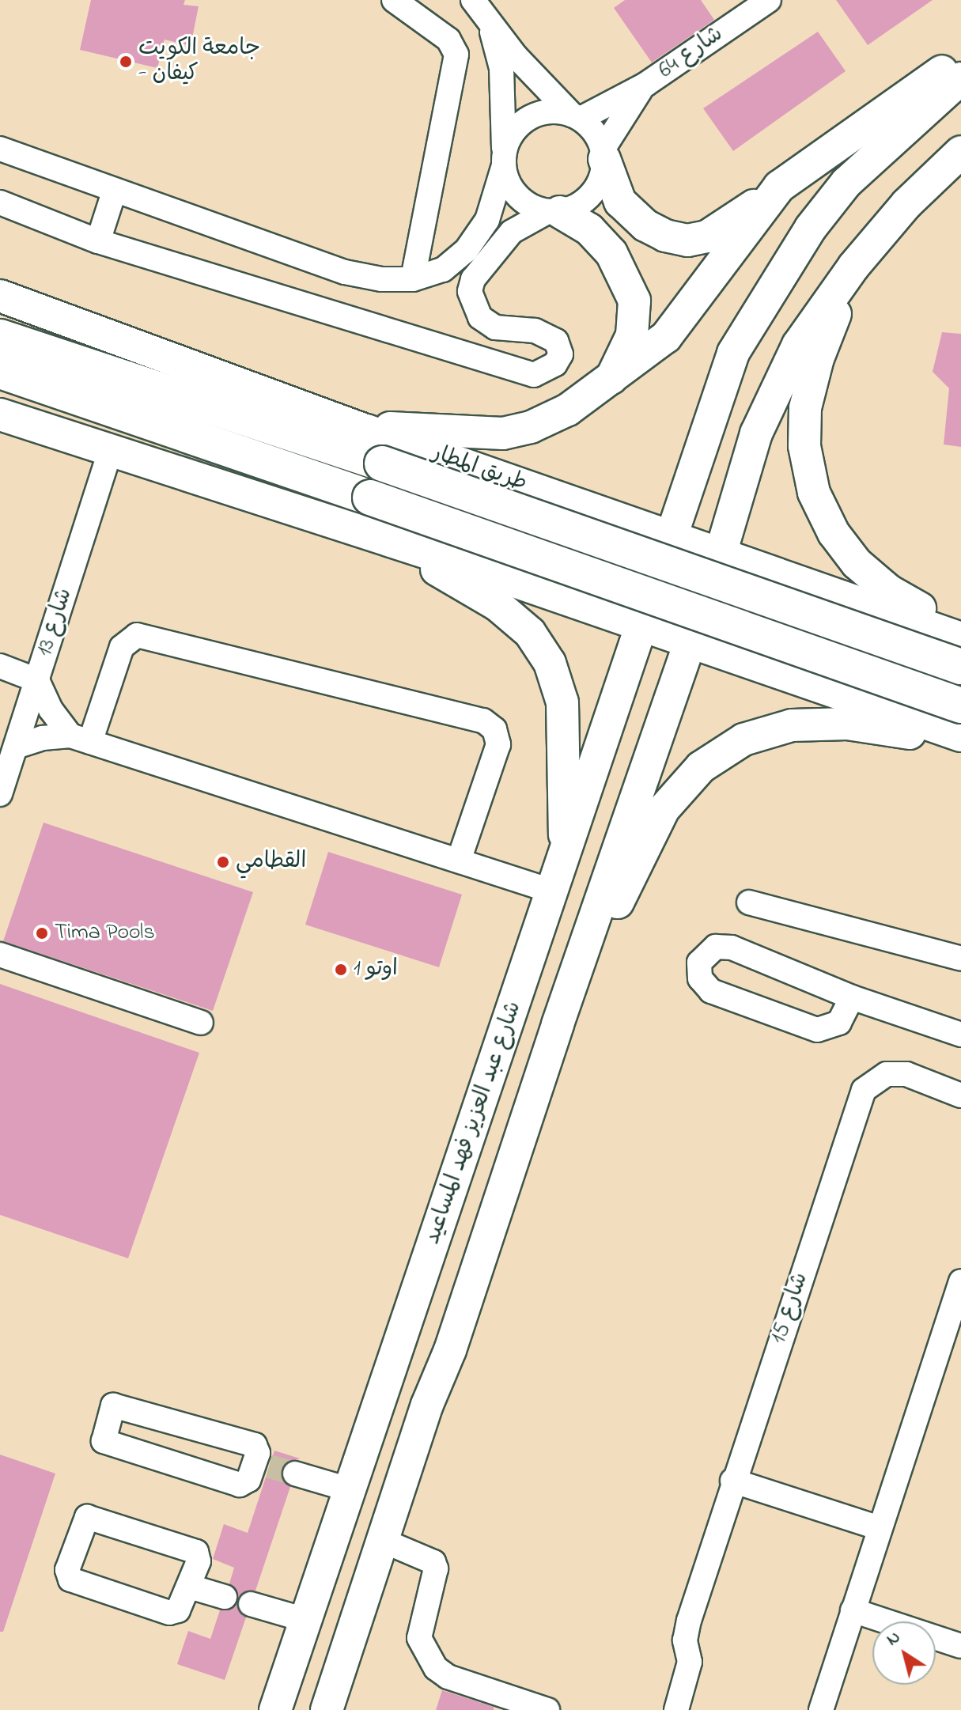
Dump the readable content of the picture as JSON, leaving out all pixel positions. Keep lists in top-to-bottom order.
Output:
{
  "streets": {
    "highway": ["طريق المطار"],
    "main road": ["شارع عبد العزيز فهد المساعيد"],
    "street": ["شارع 64", "شارع 13", "شارع 15"]
  },
  "crossings": [
    ["طريق المطار", "شارع عبد العزيز فهد المساعيد"]
  ],
  "places": [
    "جامعة الكويت - كيفان",
    "القطامي",
    "Tima Pools",
    "اوتو 1"
  ],
  "north": "top left"
}
